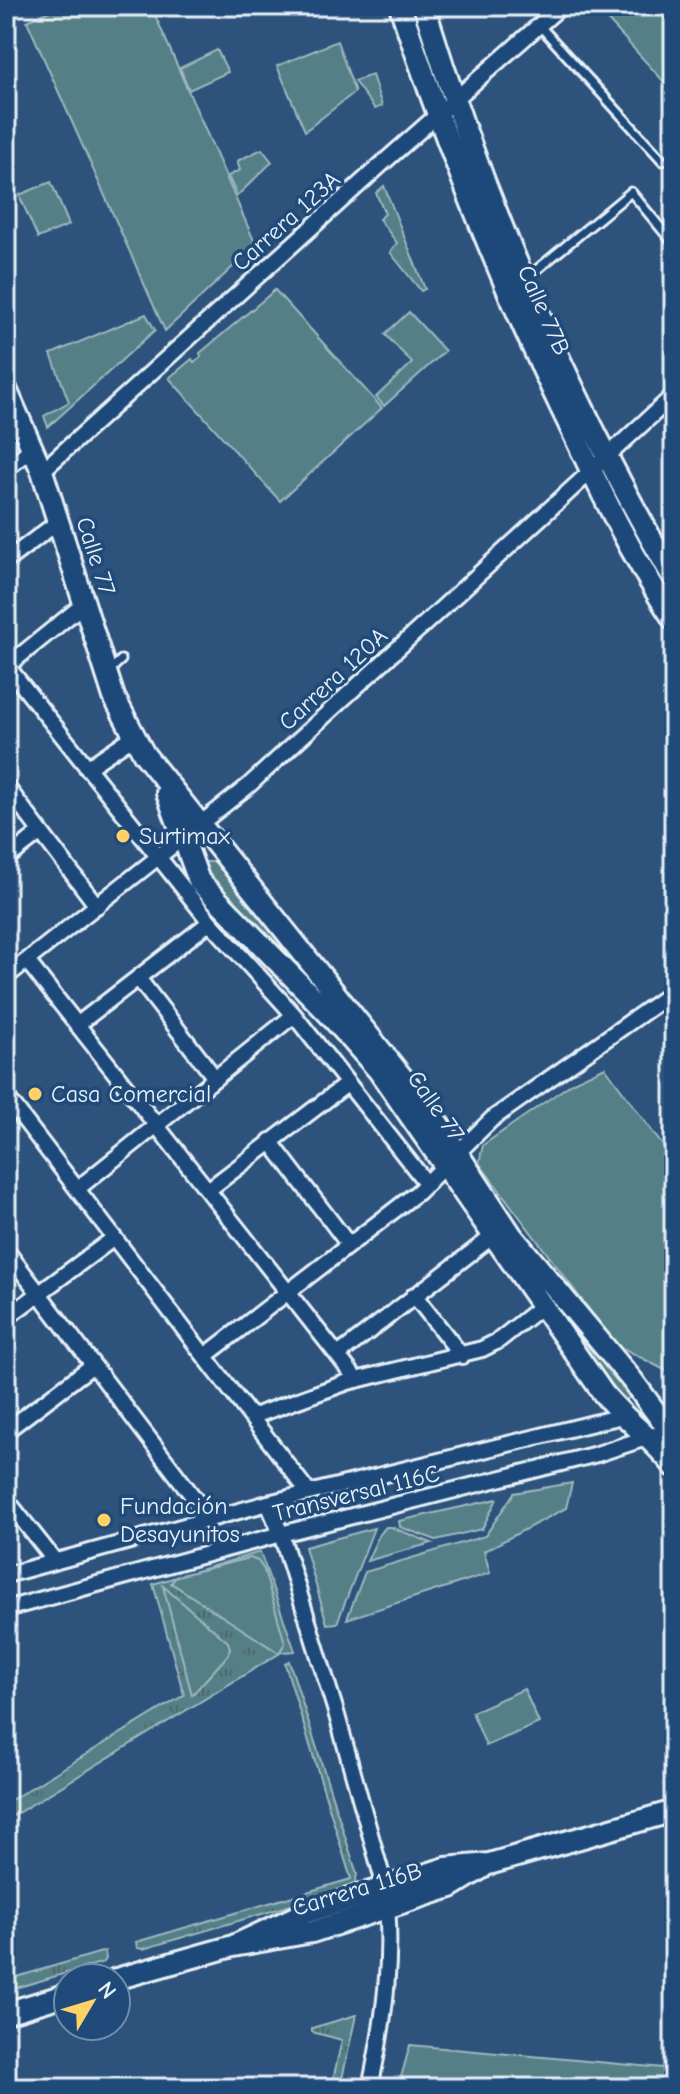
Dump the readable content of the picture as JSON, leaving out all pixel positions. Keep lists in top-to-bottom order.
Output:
{
  "streets": {
    "street": [
      "Carrera 123A",
      "Calle 77B",
      "Calle 77",
      "Carrera 120A",
      "Transversal 116C",
      "Carrera 116B"
    ]
  },
  "crossings": [
    ["Carrera 123A", "Calle 77B"],
    ["Carrera 123A", "Calle 77"],
    ["Calle 77B", "Carrera 120A"],
    ["Calle 77", "Carrera 120A"],
    ["Calle 77", "Transversal 116C"]
  ],
  "places": ["Surtimax", "Casa Comercial", "Fundación Desayunitos"],
  "north": "top right"
}
